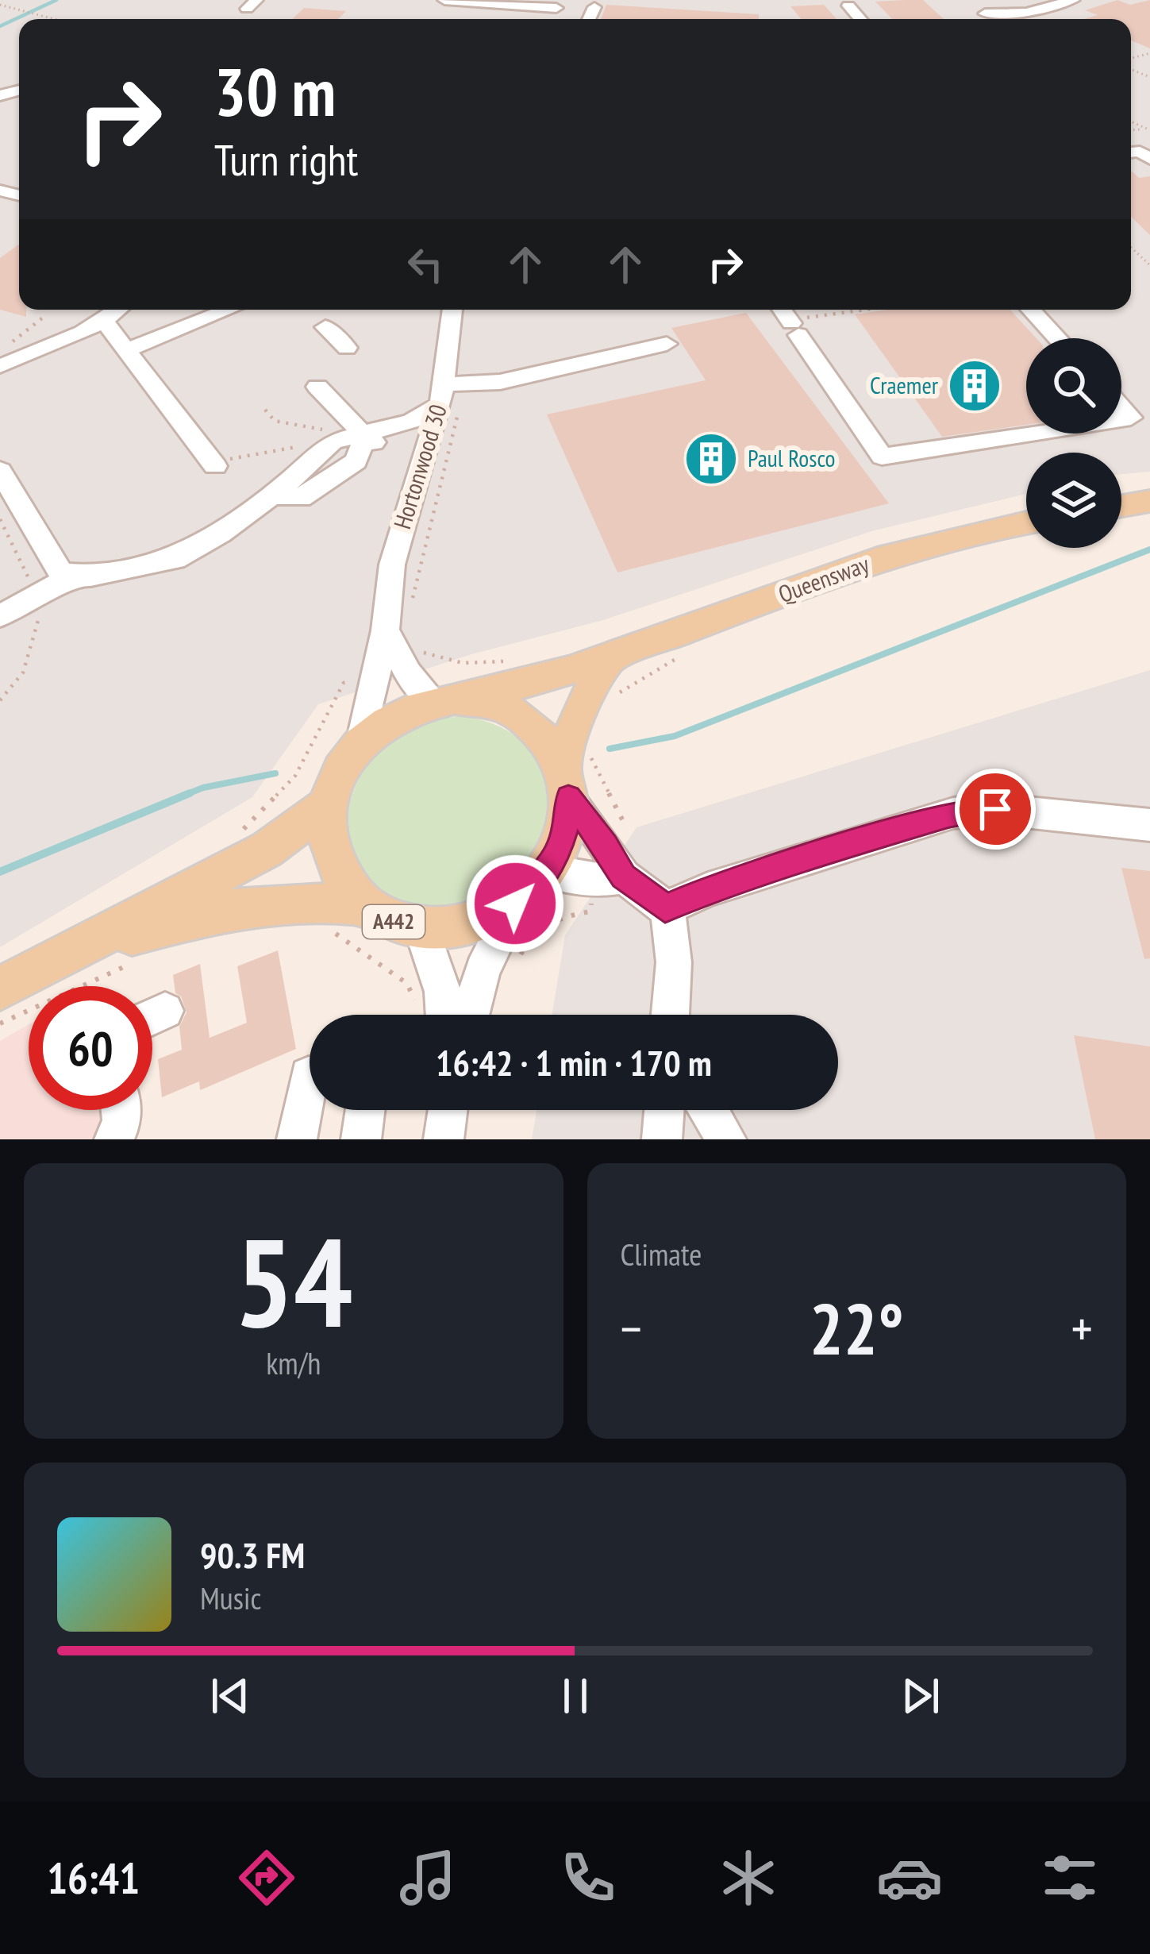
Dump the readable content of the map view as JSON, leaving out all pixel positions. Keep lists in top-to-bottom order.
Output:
{
  "streets": {
    "main road": ["Queensway", "A442"],
    "street": ["Hortonwood 30"]
  },
  "crossings": [
    ["Hortonwood 30", "Queensway"],
    ["Hortonwood 30", "A442"],
    ["Queensway", "A442"]
  ],
  "places": {
    "building": ["Craemer", "Paul Rosco"]
  },
  "page": {
    "turn": ["30 m", "Turn right"],
    "limit": "60",
    "trip": "16:42 · 1 min · 170 m",
    "tile": [
      ["54", "km/h"],
      "Climate"
    ],
    "heat": ["−", "22°", "+"],
    "song": ["90.3 FM", "Music"],
    "tabs": "16:41"
  }
}
